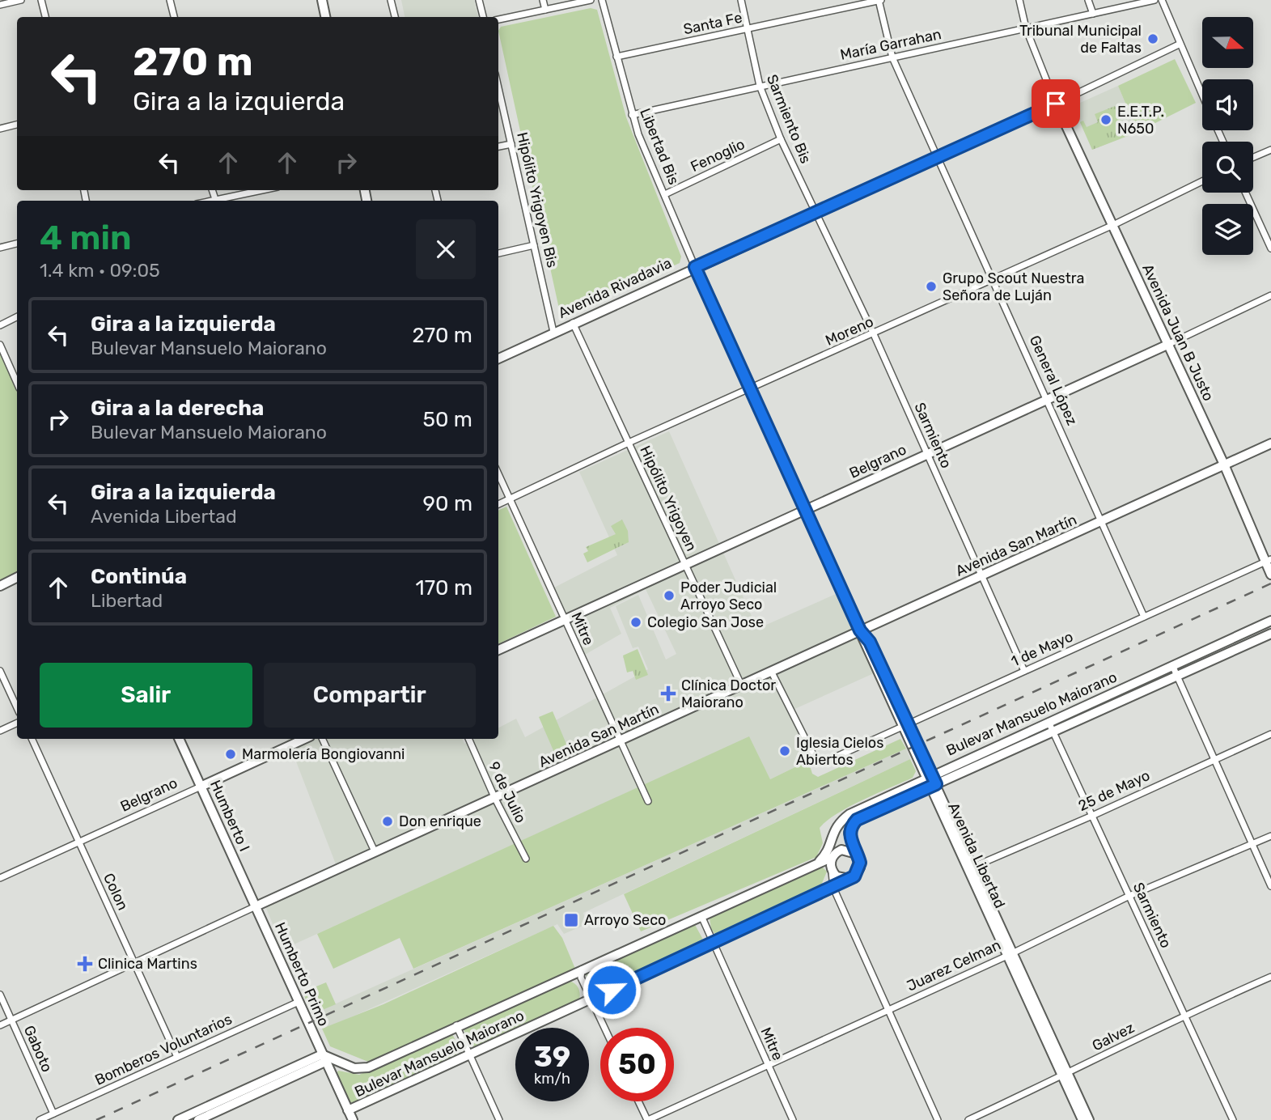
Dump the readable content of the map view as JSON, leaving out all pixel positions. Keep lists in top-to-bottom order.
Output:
{
  "streets": {
    "main road": [
      "Avenida Rivadavia",
      "Avenida Juan B Justo",
      "Belgrano",
      "Avenida San Martín",
      "Bulevar Mansuelo Maiorano",
      "Humberto I",
      "Avenida Libertad",
      "Humberto Primo"
    ],
    "street": [
      "Santa Fe",
      "María Garrahan",
      "Sarmiento Bis",
      "Libertad Bis",
      "Fenoglio",
      "Hipólito Yrigoyen Bis",
      "Moreno",
      "General López",
      "Sarmiento",
      "Hipólito Yrigoyen",
      "Mitre",
      "1 de Mayo",
      "25 de Mayo",
      "9 de Julio",
      "Colon",
      "Juarez Celman",
      "Galvez",
      "Gaboto",
      "Bomberos Voluntarios"
    ]
  },
  "crossings": [
    ["Santa Fe", "Sarmiento Bis"],
    ["Santa Fe", "Libertad Bis"],
    ["Santa Fe", "General López"],
    ["María Garrahan", "Sarmiento Bis"],
    ["María Garrahan", "Libertad Bis"],
    ["María Garrahan", "General López"],
    ["Sarmiento Bis", "Fenoglio"],
    ["Sarmiento Bis", "Avenida Rivadavia"],
    ["Sarmiento Bis", "Sarmiento"],
    ["Libertad Bis", "Fenoglio"],
    ["Libertad Bis", "Avenida Rivadavia"],
    ["Libertad Bis", "Moreno"],
    ["Libertad Bis", "Belgrano"],
    ["Libertad Bis", "Avenida San Martín"],
    ["Libertad Bis", "Avenida Libertad"],
    ["Hipólito Yrigoyen Bis", "Avenida Rivadavia"],
    ["Avenida Rivadavia", "Avenida Juan B Justo"],
    ["Avenida Rivadavia", "General López"],
    ["Avenida Rivadavia", "Sarmiento"],
    ["Avenida Rivadavia", "Hipólito Yrigoyen"],
    ["Moreno", "Avenida Juan B Justo"],
    ["Moreno", "General López"],
    ["Moreno", "Sarmiento"],
    ["Moreno", "Hipólito Yrigoyen"],
    ["Moreno", "Mitre"],
    ["Avenida Juan B Justo", "Belgrano"],
    ["Avenida Juan B Justo", "Avenida San Martín"],
    ["Avenida Juan B Justo", "1 de Mayo"],
    ["General López", "Belgrano"],
    ["General López", "Avenida San Martín"],
    ["General López", "1 de Mayo"],
    ["Sarmiento", "Belgrano"],
    ["Sarmiento", "Avenida San Martín"],
    ["Sarmiento", "1 de Mayo"],
    ["Sarmiento", "Bulevar Mansuelo Maiorano"],
    ["Sarmiento", "25 de Mayo"],
    ["Sarmiento", "Juarez Celman"],
    ["Sarmiento", "Galvez"],
    ["Belgrano", "Hipólito Yrigoyen"],
    ["Belgrano", "Mitre"],
    ["Belgrano", "Humberto I"],
    ["Belgrano", "Colon"],
    ["Hipólito Yrigoyen", "Avenida San Martín"],
    ["Avenida San Martín", "Mitre"],
    ["Avenida San Martín", "1 de Mayo"],
    ["Avenida San Martín", "9 de Julio"],
    ["Avenida San Martín", "Humberto I"],
    ["Avenida San Martín", "Avenida Libertad"],
    ["Avenida San Martín", "Colon"],
    ["Avenida San Martín", "Humberto Primo"],
    ["Avenida San Martín", "Gaboto"],
    ["Mitre", "Bulevar Mansuelo Maiorano"],
    ["Mitre", "Juarez Celman"],
    ["1 de Mayo", "Avenida Libertad"],
    ["Bulevar Mansuelo Maiorano", "Avenida Libertad"],
    ["Bulevar Mansuelo Maiorano", "Humberto Primo"],
    ["25 de Mayo", "Avenida Libertad"],
    ["Humberto I", "Humberto Primo"],
    ["Avenida Libertad", "Juarez Celman"],
    ["Avenida Libertad", "Galvez"],
    ["Colon", "Bomberos Voluntarios"],
    ["Humberto Primo", "Bomberos Voluntarios"],
    ["Gaboto", "Bomberos Voluntarios"]
  ],
  "places": {
    "other": [
      "Tribunal Municipal de Faltas",
      "E.E.T.P. N650",
      "Grupo Scout Nuestra Señora de Luján",
      "Poder Judicial Arroyo Seco",
      "Colegio San Jose",
      "Iglesia Cielos Abiertos",
      "Marmolería Bongiovanni",
      "Don enrique"
    ],
    "health": ["Clínica Doctor Maiorano", "Clinica Martins"],
    "transit": ["Arroyo Seco"]
  },
  "north": "right",
  "page": {
    "turn": ["270 m", "Gira a la izquierda"],
    "heading": ["4 min", "1.4 km · 09:05"],
    "list": [
      {
        "name": "Gira a la izquierda",
        "note": "Bulevar Mansuelo Maiorano",
        "value": "270 m"
      },
      {
        "name": "Gira a la derecha",
        "note": "Bulevar Mansuelo Maiorano",
        "value": "50 m"
      },
      {
        "name": "Gira a la izquierda",
        "note": "Avenida Libertad",
        "value": "90 m"
      },
      {
        "name": "Continúa",
        "note": "Libertad",
        "value": "170 m"
      }
    ],
    "buttons": ["Salir", "Compartir"],
    "speed": "39 km/h",
    "limit": "50"
  }
}
